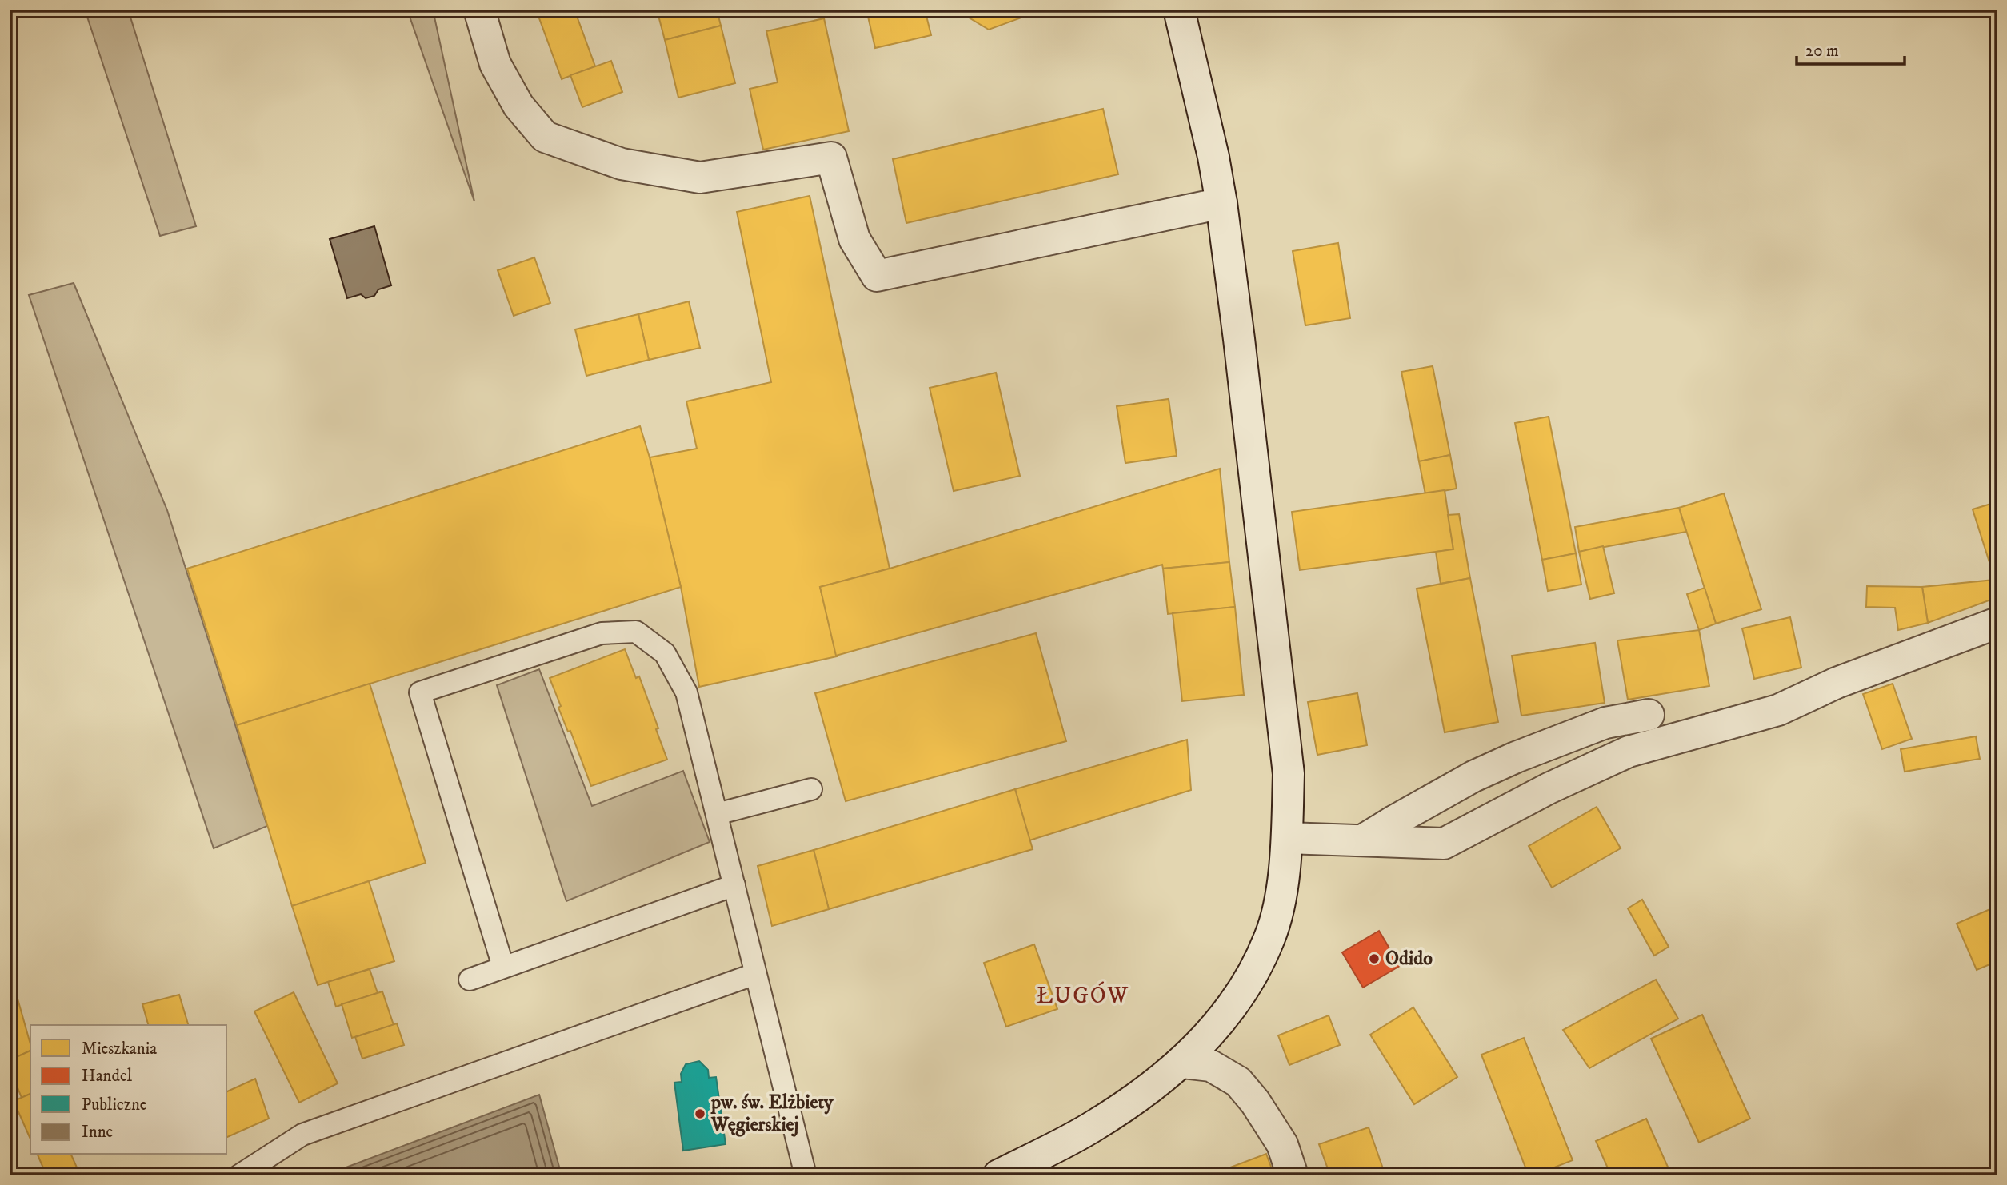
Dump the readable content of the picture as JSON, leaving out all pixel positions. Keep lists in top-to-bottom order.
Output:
{
  "districts": ["ŁUGÓW"],
  "places": ["Odido", "pw. św. Elżbiety Węgierskiej"],
  "legend": [
    "Mieszkania",
    "Handel",
    "Publiczne",
    "Inne"
  ],
  "scale_bar": "20 m"
}
